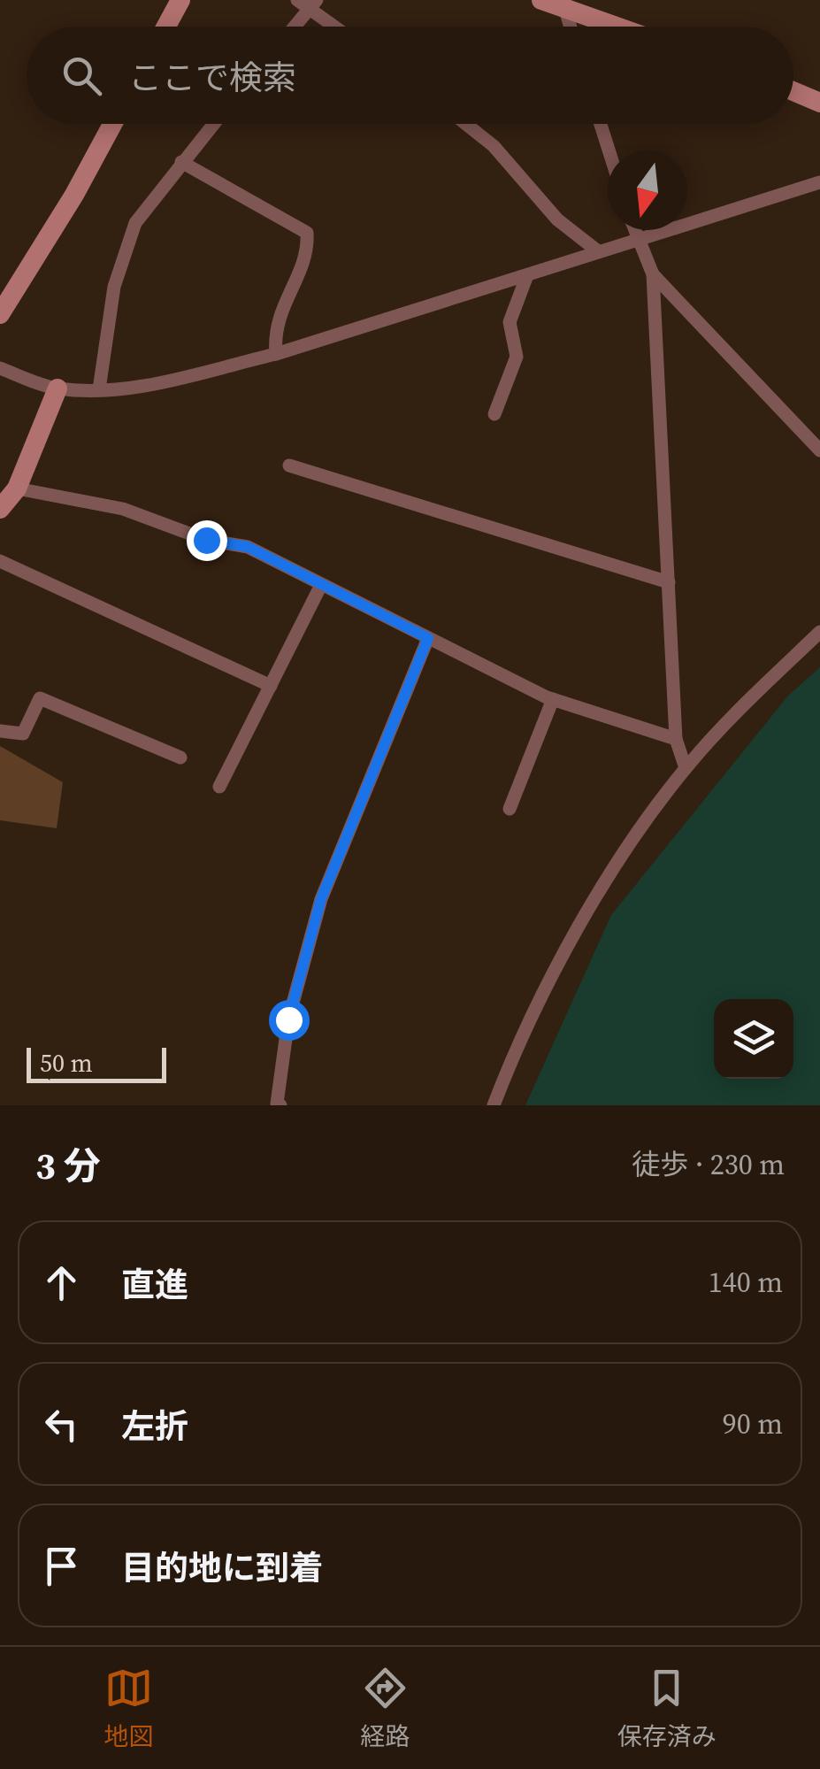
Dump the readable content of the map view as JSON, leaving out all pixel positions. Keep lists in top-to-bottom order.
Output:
{
  "scale_bar": "50 m",
  "north": "bottom",
  "page": {
    "search": "ここで検索",
    "scale": "50 m",
    "heading": ["3 分", "徒歩 · 230 m"],
    "list": [
      ["直進", "140 m"],
      ["左折", "90 m"],
      "目的地に到着"
    ],
    "nav": ["地図", "経路", "保存済み"]
  }
}
